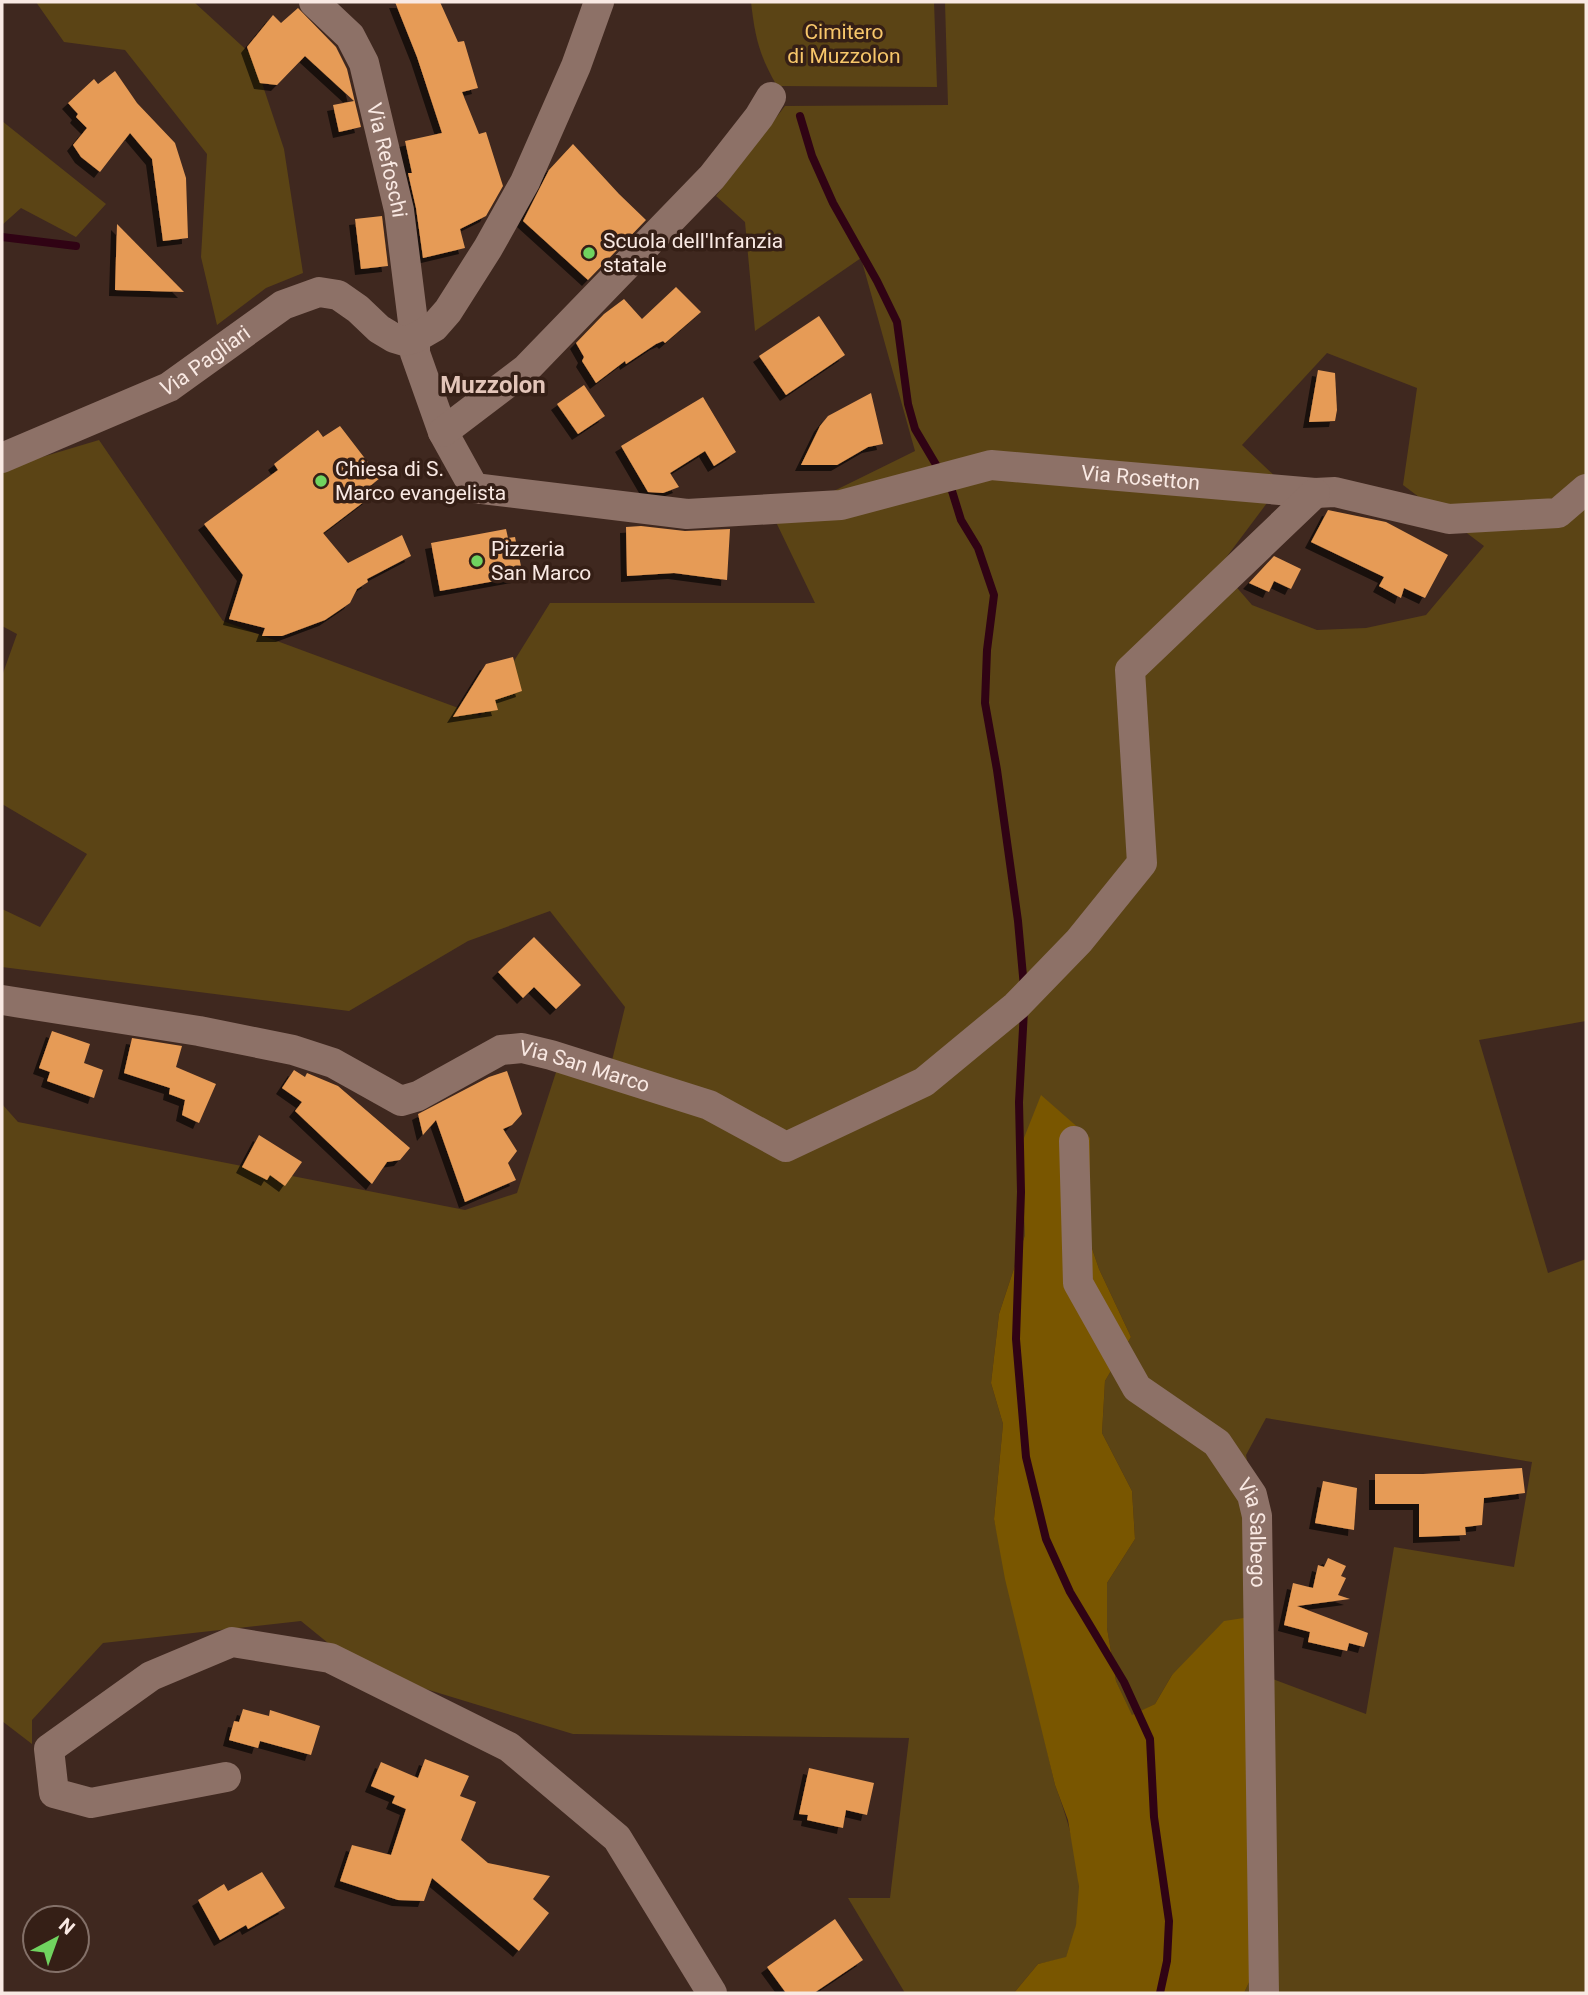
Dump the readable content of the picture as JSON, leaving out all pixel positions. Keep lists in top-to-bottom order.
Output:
{
  "streets": {
    "street": [
      "Via Refoschi",
      "Via Pagliari",
      "Via Rosetton",
      "Via San Marco",
      "Via Salbego"
    ]
  },
  "crossings": [
    ["Via Refoschi", "Via Pagliari"],
    ["Via Refoschi", "Via Rosetton"],
    ["Via Rosetton", "Via San Marco"]
  ],
  "districts": ["Muzzolon"],
  "parks": ["Cimitero di Muzzolon"],
  "places": ["Scuola dell'Infanzia statale", "Chiesa di S. Marco evangelista", "Pizzeria San Marco"],
  "north": "top right"
}
